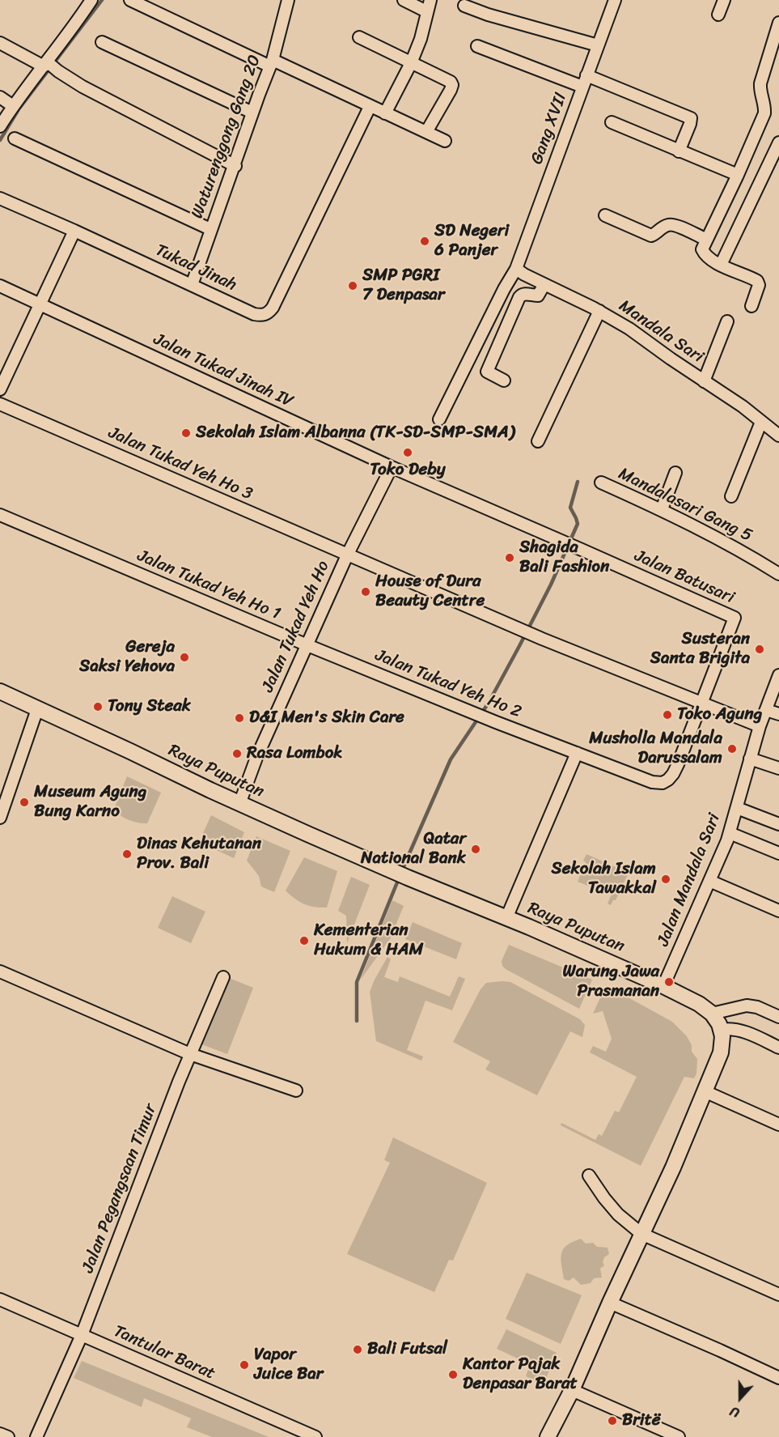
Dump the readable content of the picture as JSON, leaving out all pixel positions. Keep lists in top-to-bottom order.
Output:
{
  "streets": {
    "main road": ["Raya Puputan"],
    "street": [
      "Gang XVII",
      "Waturenggong Gang 20",
      "Tukad Jinah",
      "Mandala Sari",
      "Jalan Tukad Jinah IV",
      "Jalan Tukad Yeh Ho 3",
      "Mandalasari Gang 5",
      "Jalan Batusari",
      "Jalan Tukad Yeh Ho 1",
      "Jalan Tukad Yeh Ho",
      "Jalan Tukad Yeh Ho 2",
      "Jalan Mandala Sari",
      "Jalan Pegangsaan Timur",
      "Tantular Barat"
    ]
  },
  "crossings": [
    ["Gang XVII", "Mandala Sari"],
    ["Waturenggong Gang 20", "Tukad Jinah"],
    ["Jalan Tukad Jinah IV", "Jalan Batusari"],
    ["Jalan Tukad Jinah IV", "Jalan Tukad Yeh Ho"],
    ["Jalan Tukad Yeh Ho 3", "Jalan Batusari"],
    ["Jalan Tukad Yeh Ho 3", "Jalan Tukad Yeh Ho"],
    ["Jalan Tukad Yeh Ho 3", "Jalan Mandala Sari"],
    ["Jalan Batusari", "Jalan Tukad Yeh Ho 2"],
    ["Jalan Tukad Yeh Ho 1", "Jalan Tukad Yeh Ho"],
    ["Jalan Tukad Yeh Ho 1", "Jalan Tukad Yeh Ho 2"],
    ["Jalan Tukad Yeh Ho", "Jalan Tukad Yeh Ho 2"],
    ["Jalan Tukad Yeh Ho", "Raya Puputan"],
    ["Raya Puputan", "Jalan Mandala Sari"],
    ["Jalan Pegangsaan Timur", "Tantular Barat"]
  ],
  "places": [
    "SD Negeri 6 Panjer",
    "SMP PGRI 7 Denpasar",
    "Sekolah Islam Albanna (TK-SD-SMP-SMA)",
    "Toko Deby",
    "Shagida Bali Fashion",
    "House of Dura Beauty Centre",
    "Susteran Santa Brigita",
    "Gereja Saksi Yehova",
    "Tony Steak",
    "Toko Agung",
    "D&I Men's Skin Care",
    "Musholla Mandala Darussalam",
    "Rasa Lombok",
    "Museum Agung Bung Karno",
    "Qatar National Bank",
    "Dinas Kehutanan Prov. Bali",
    "Sekolah Islam Tawakkal",
    "Kementerian Hukum & HAM",
    "Warung Jawa Prasmanan",
    "Bali Futsal",
    "Vapor Juice Bar",
    "Kantor Pajak Denpasar Barat",
    "Britë"
  ],
  "north": "bottom"
}
